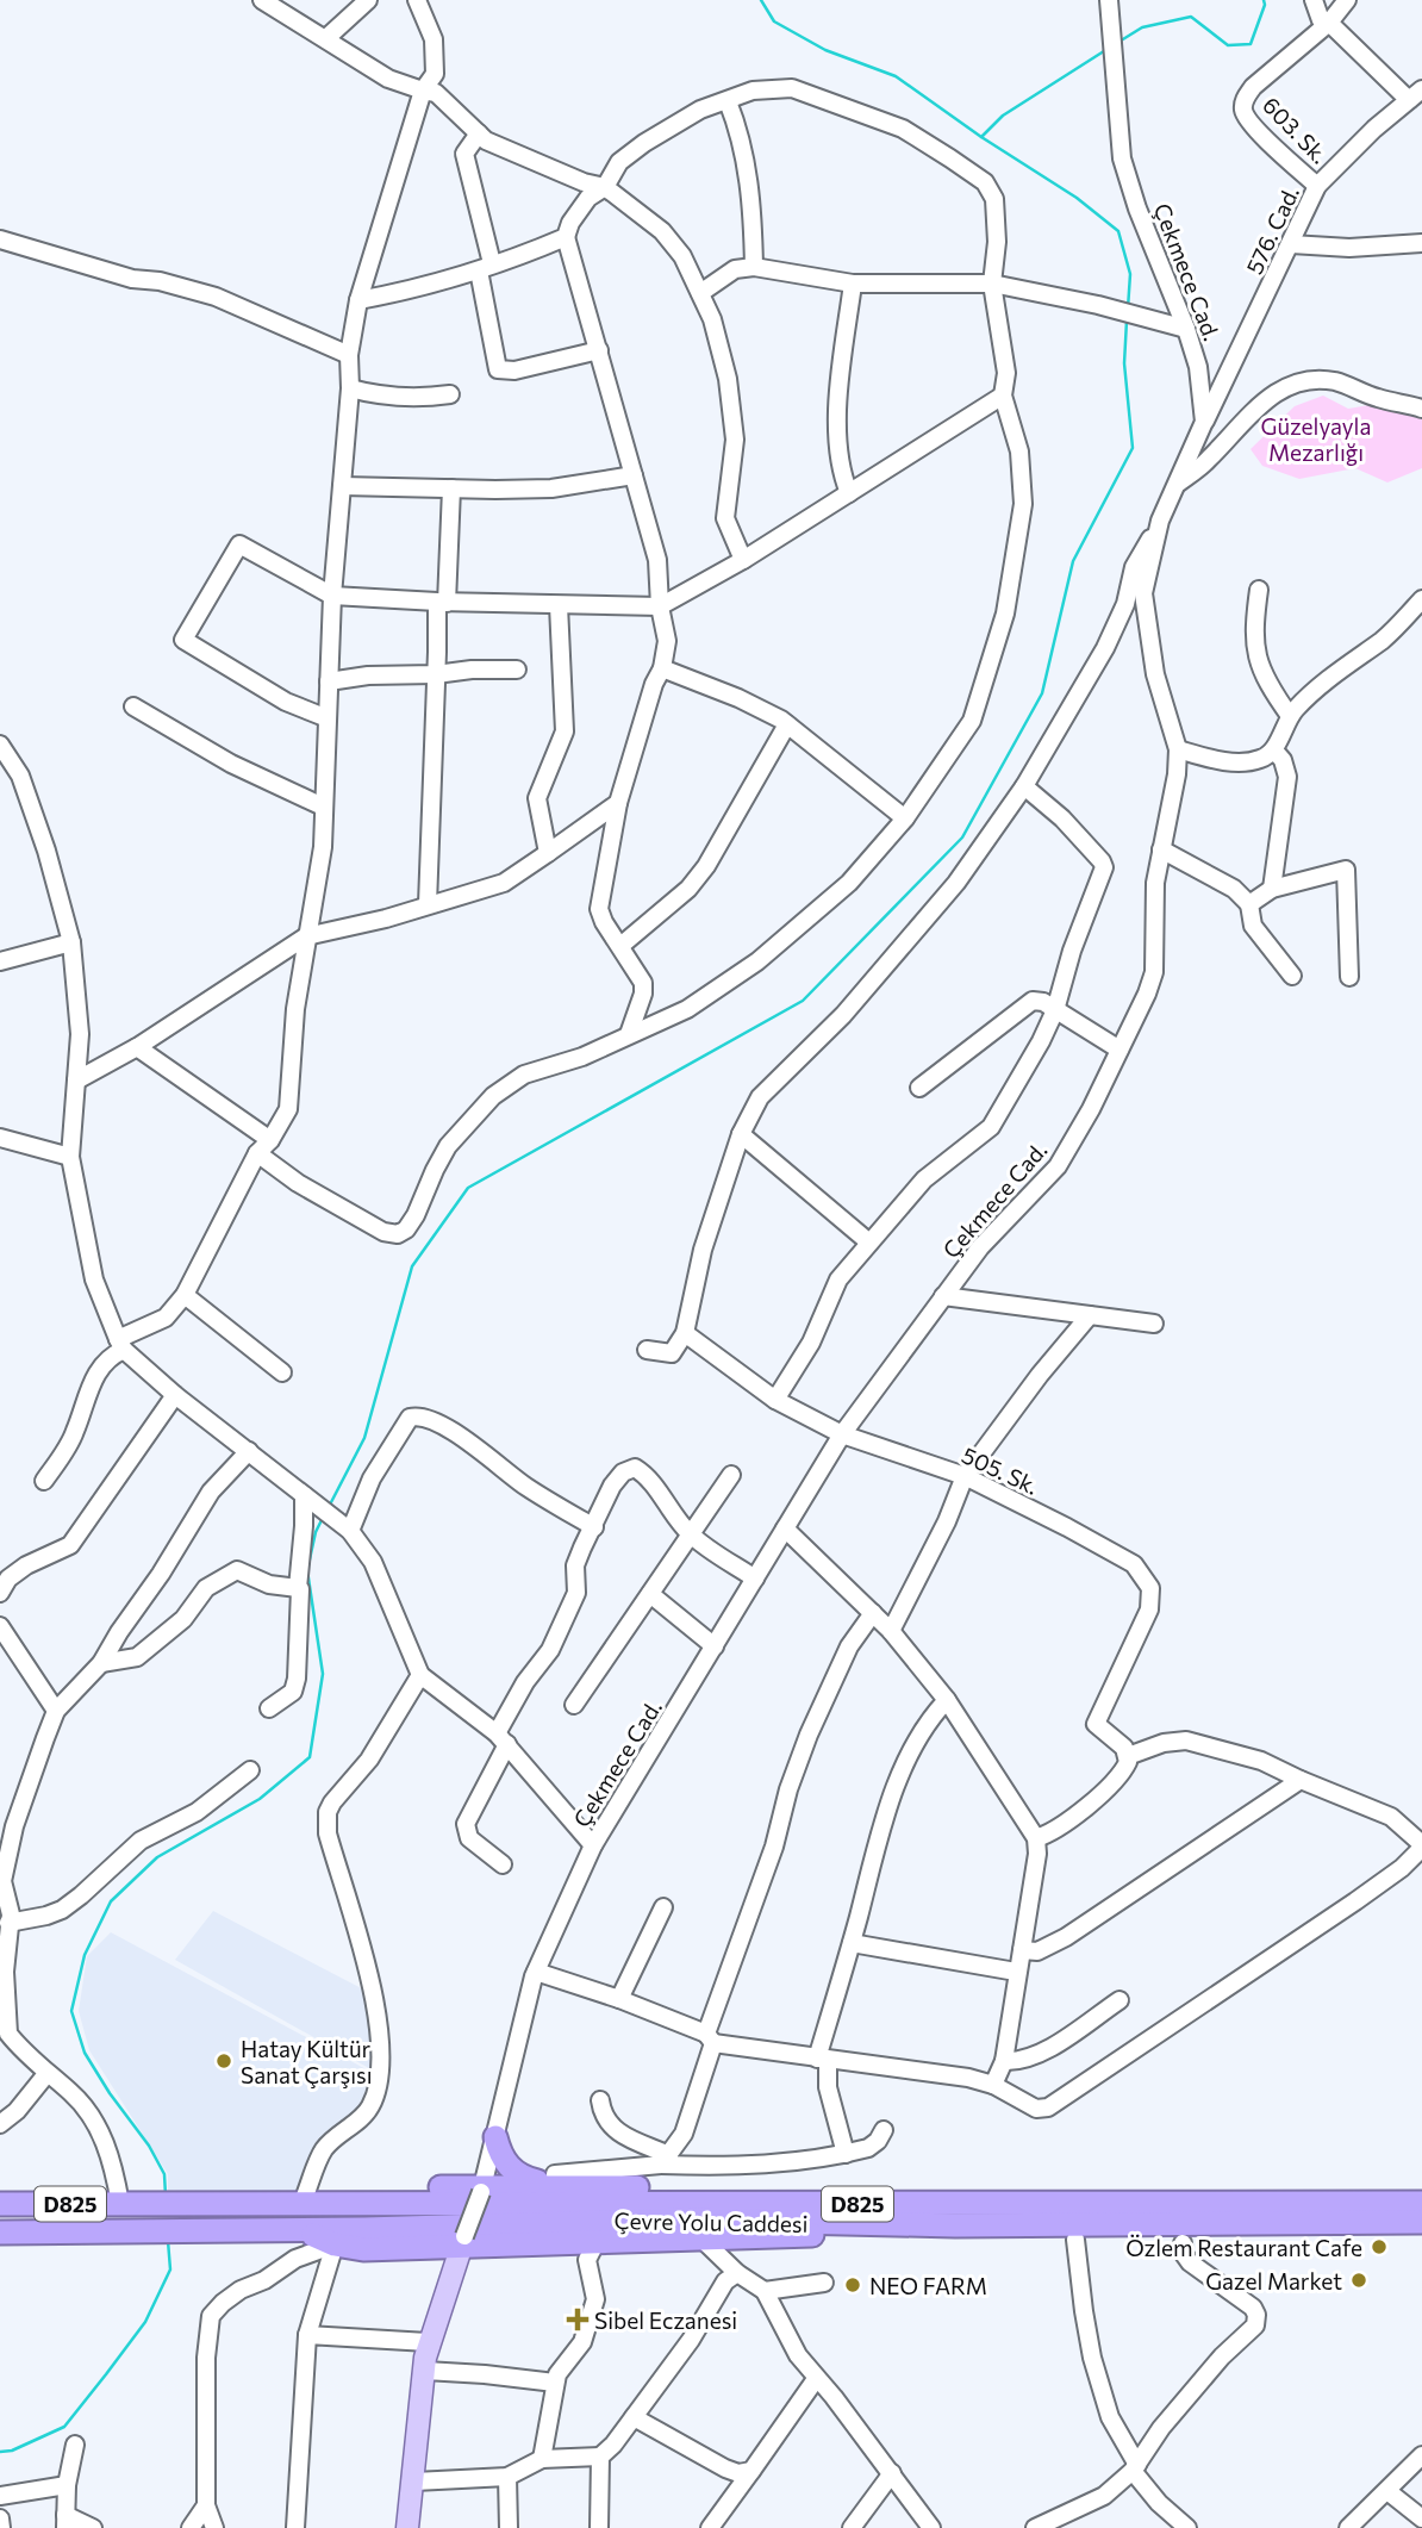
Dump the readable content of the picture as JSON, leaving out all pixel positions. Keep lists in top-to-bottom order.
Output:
{
  "streets": {
    "highway": ["D825", "Çevre Yolu Caddesi"],
    "street": [
      "603. Sk.",
      "576. Cad.",
      "Çekmece Cad.",
      "505. Sk."
    ]
  },
  "crossings": [
    ["603. Sk.", "576. Cad."],
    ["576. Cad.", "Çekmece Cad."],
    ["Çekmece Cad.", "505. Sk."]
  ],
  "parks": ["Güzelyayla Mezarlığı"],
  "places": {
    "other": [
      "Hatay Kültür Sanat Çarşısı",
      "Özlem Restaurant Cafe",
      "Gazel Market",
      "NEO FARM"
    ],
    "health": ["Sibel Eczanesi"]
  }
}
